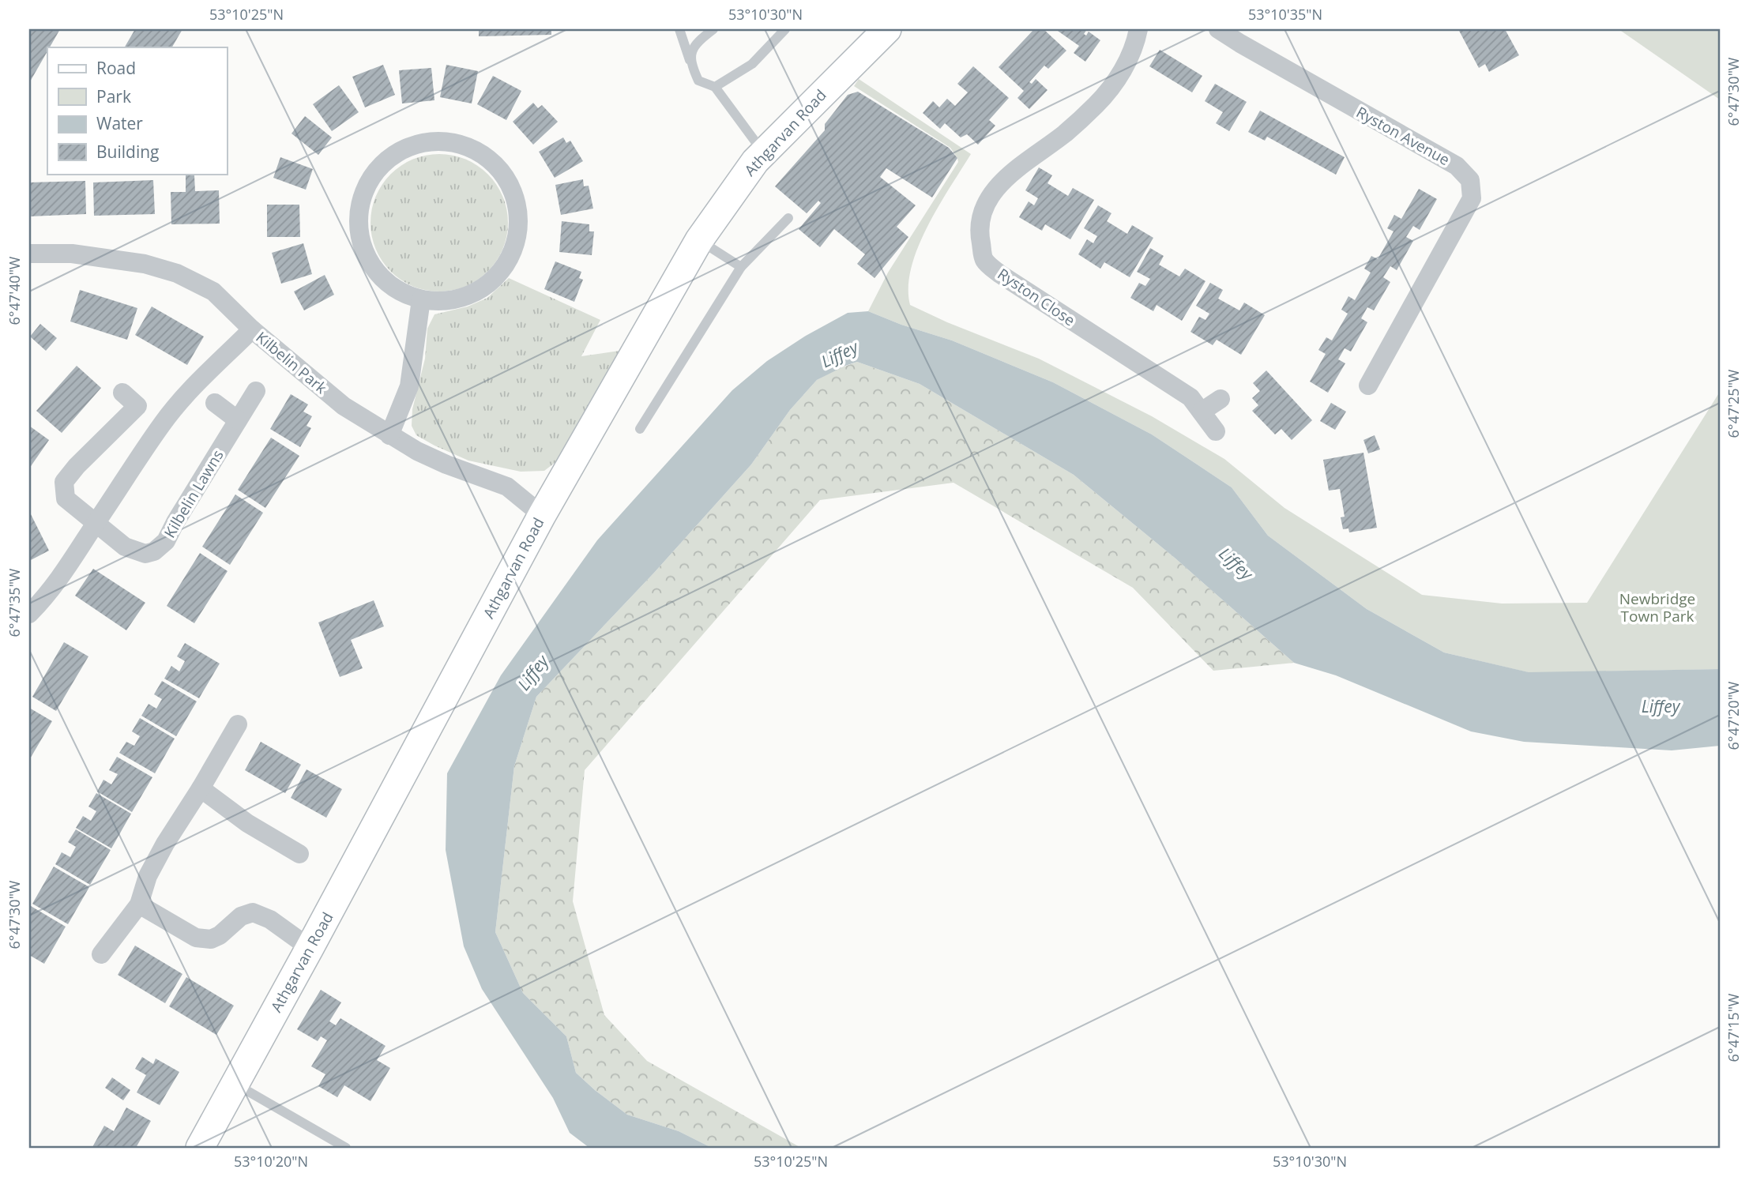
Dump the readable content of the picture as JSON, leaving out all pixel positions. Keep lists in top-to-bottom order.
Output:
{
  "streets": {
    "main road": ["Athgarvan Road"],
    "street": [
      "Ryston Avenue",
      "Ryston Close",
      "Kilbelin Park",
      "Kilbelin Lawns"
    ]
  },
  "crossings": [
    ["Athgarvan Road", "Kilbelin Park"]
  ],
  "water": ["Liffey"],
  "parks": ["Newbridge Town Park"],
  "legend": [
    "Road",
    "Park",
    "Water",
    "Building"
  ],
  "coordinates": [
    "53°10'25\"N",
    "53°10'30\"N",
    "53°10'35\"N",
    "6°47'30\"W",
    "6°47'40\"W",
    "6°47'25\"W",
    "6°47'35\"W",
    "6°47'20\"W",
    "6°47'15\"W",
    "53°10'20\"N"
  ]
}
